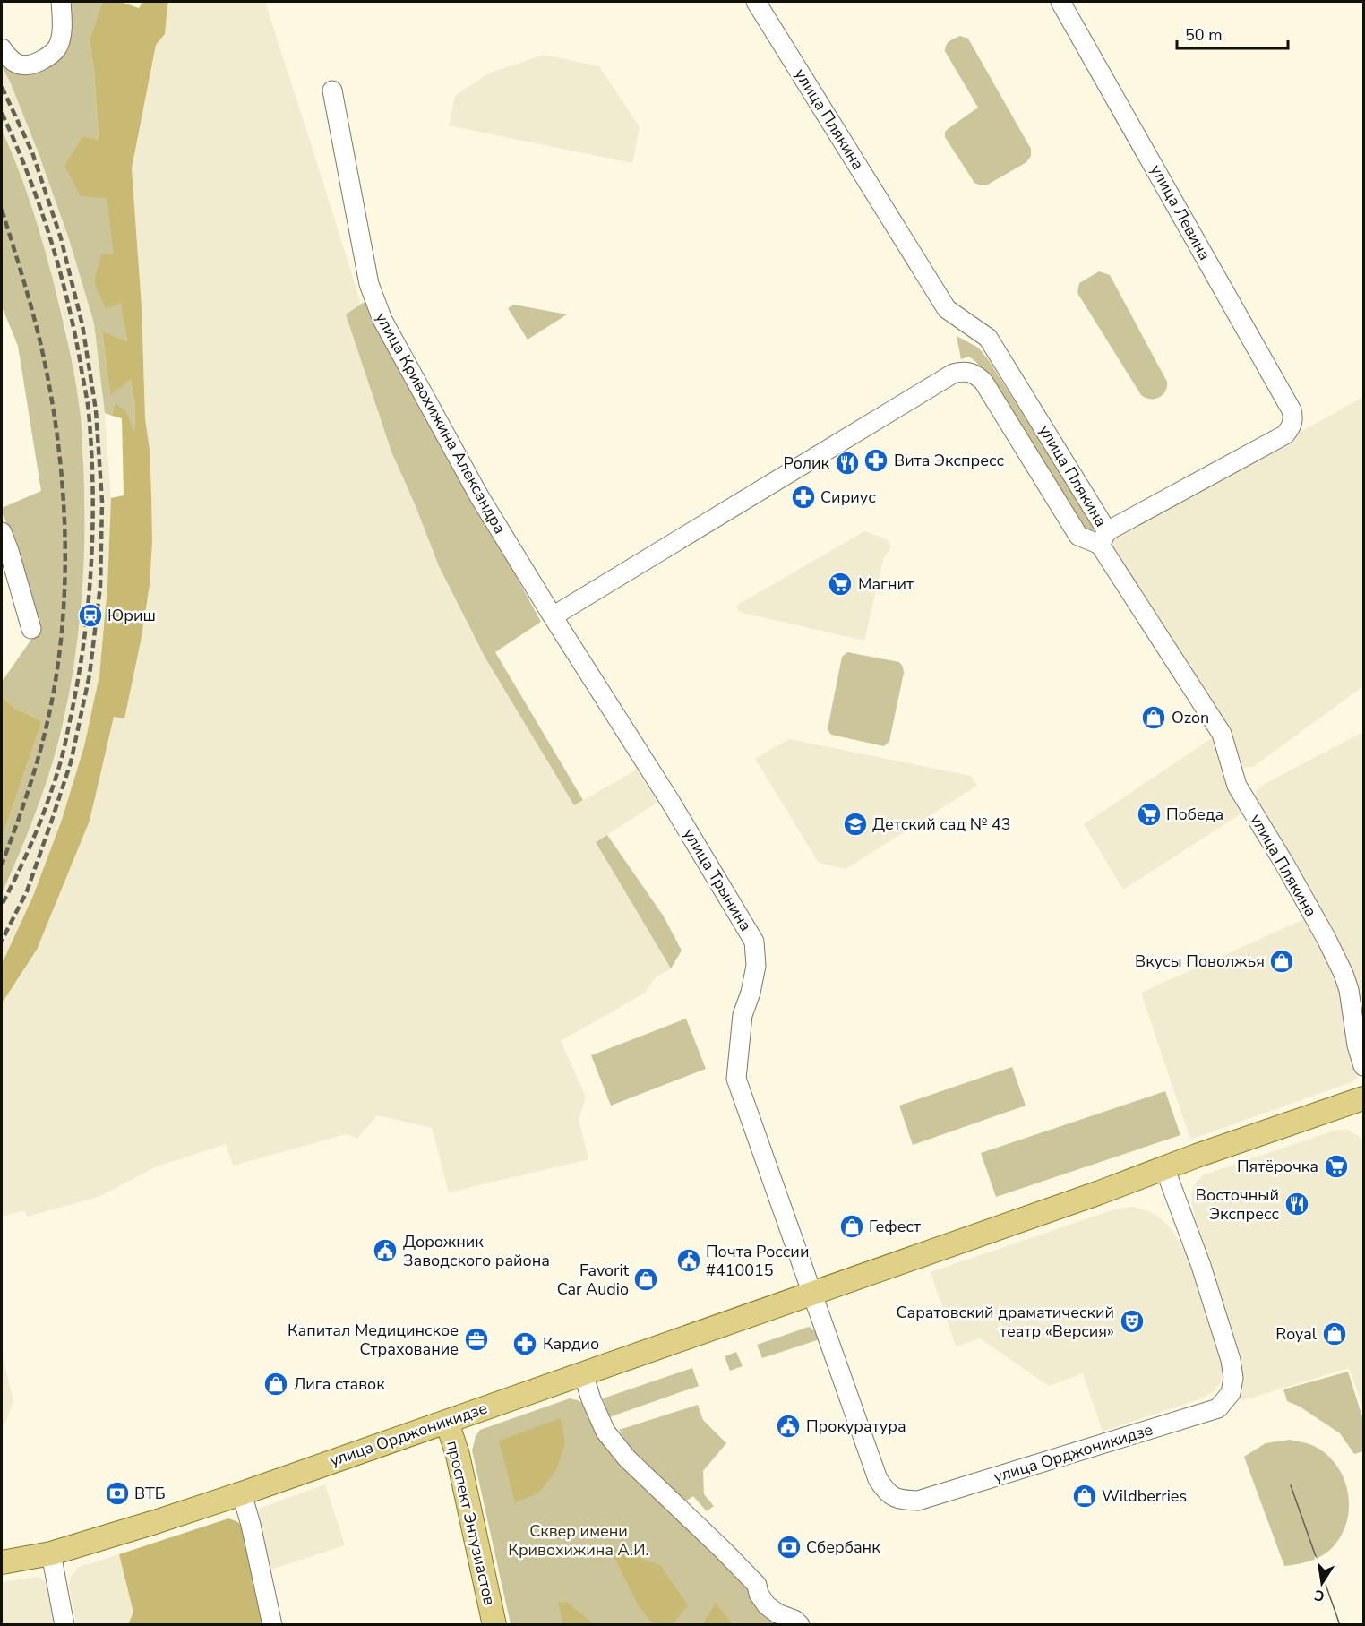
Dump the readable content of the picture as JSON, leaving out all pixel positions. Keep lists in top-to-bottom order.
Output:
{
  "streets": {
    "main road": ["улица Орджоникидзе", "проспект Энтузиастов"],
    "street": [
      "улица Плякина",
      "улица Левина",
      "улица Кривохижина Александра",
      "улица Трынина"
    ]
  },
  "crossings": [
    ["улица Плякина", "улица Левина"],
    ["улица Кривохижина Александра", "улица Трынина"],
    ["улица Трынина", "улица Орджоникидзе"],
    ["улица Орджоникидзе", "проспект Энтузиастов"]
  ],
  "parks": ["Сквер имени Кривохижина А.И."],
  "places": {
    "pharmacy": ["Вита Экспресс", "Сириус", "Кардио"],
    "restaurant": ["Ролик", "Восточный Экспресс"],
    "supermarket": ["Магнит", "Победа", "Пятёрочка"],
    "station": ["Юриш"],
    "shop": [
      "Ozon",
      "Вкусы Поволжья",
      "Гефест",
      "Favorit Car Audio",
      "Royal",
      "Лига ставок",
      "Wildberries"
    ],
    "school or university": ["Детский сад № 43"],
    "public building": ["Дорожник Заводского района", "Почта России #410015", "Прокуратура"],
    "theatre": ["Саратовский драматический театр «Версия»"],
    "office": ["Капитал Медицинское Страхование"],
    "bank": ["ВТБ", "Сбербанк"]
  },
  "scale_bar": "50 m",
  "north": "bottom"
}
